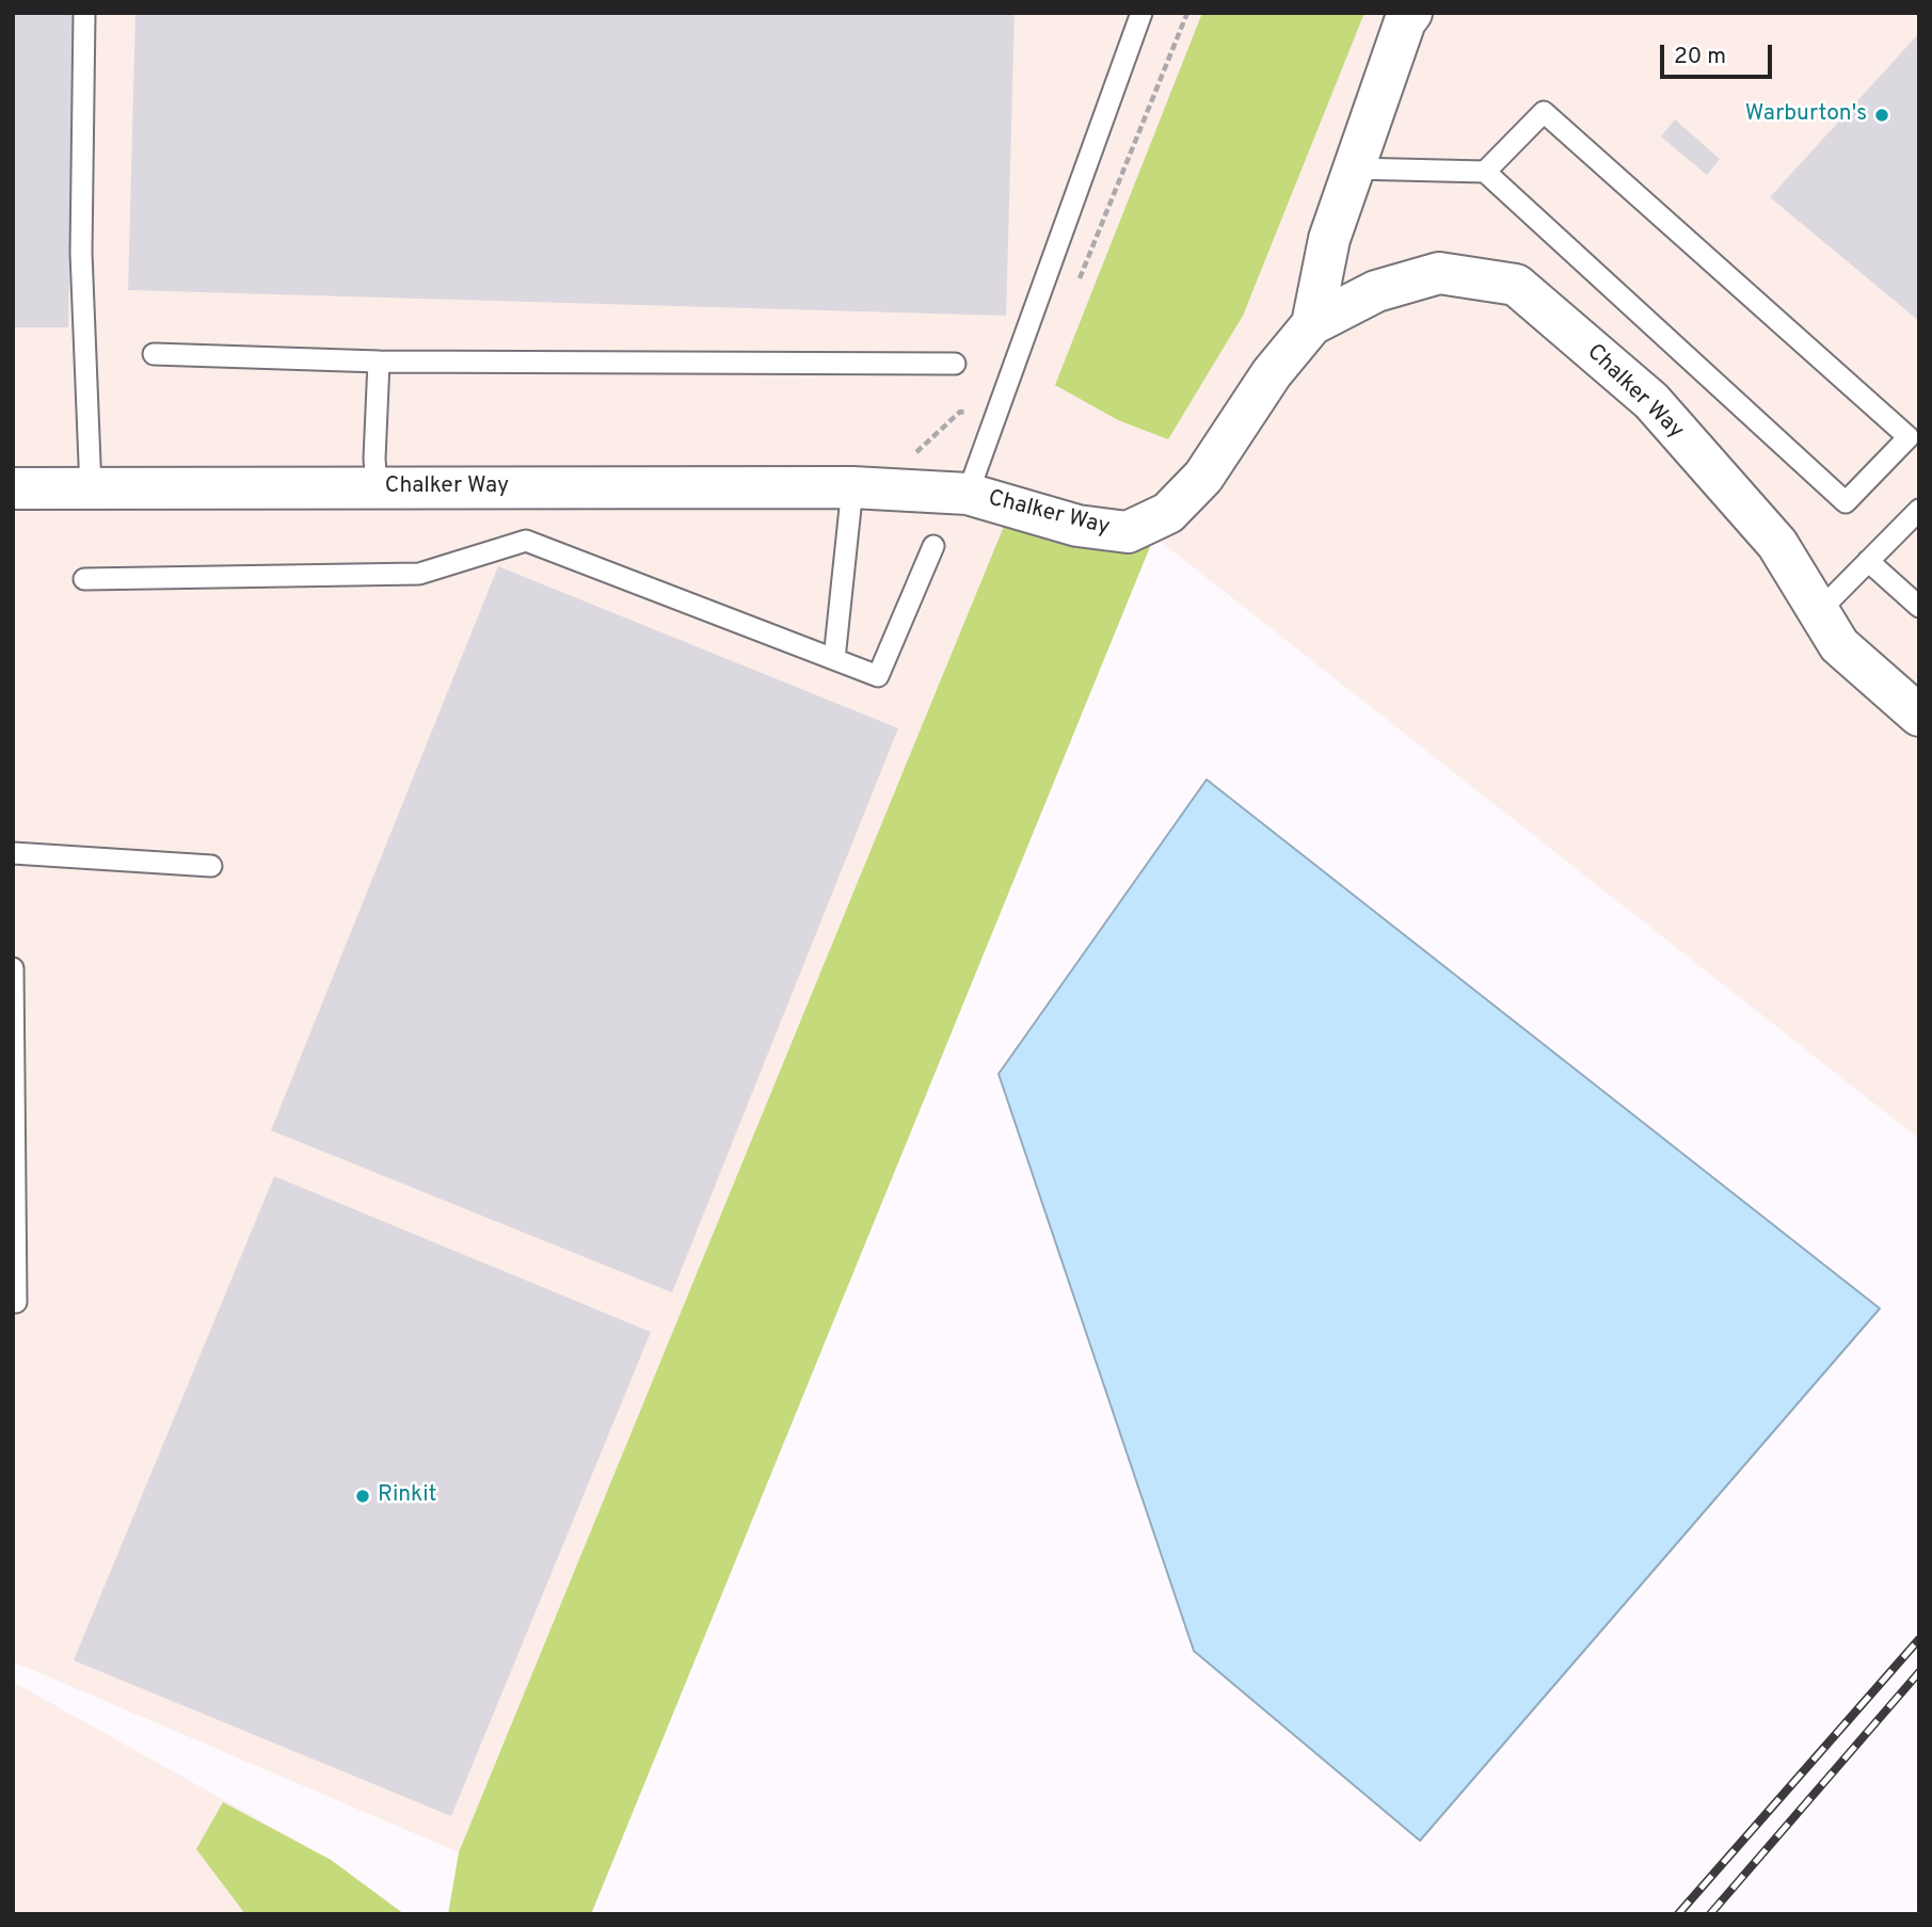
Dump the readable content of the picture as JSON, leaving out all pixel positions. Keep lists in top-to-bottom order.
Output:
{
  "streets": {
    "street": ["Chalker Way"]
  },
  "places": ["Warburton's", "Rinkit"],
  "scale_bar": "20 m"
}
